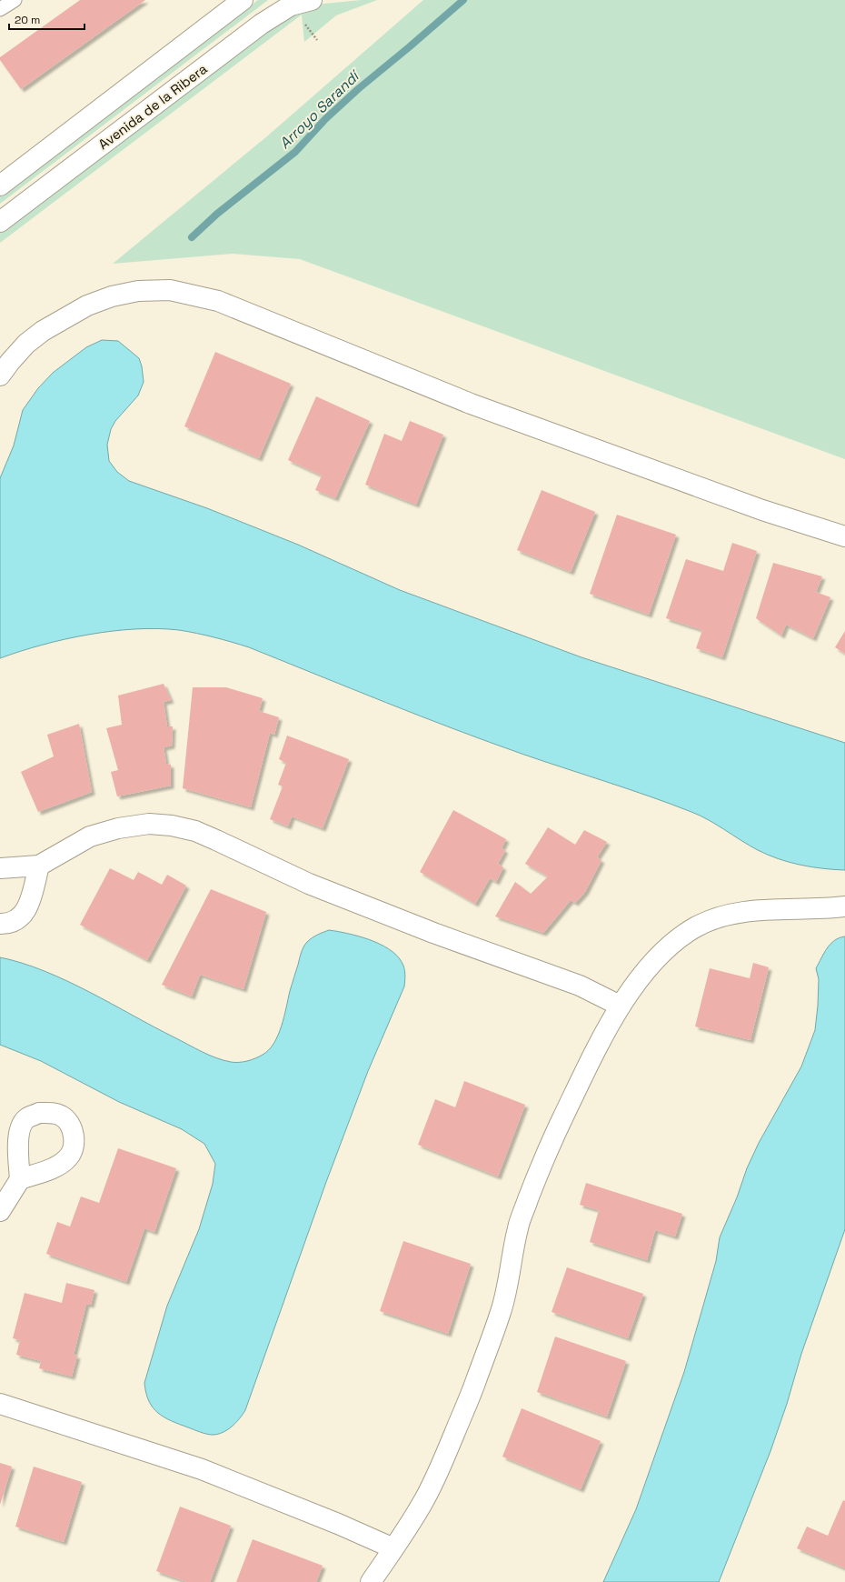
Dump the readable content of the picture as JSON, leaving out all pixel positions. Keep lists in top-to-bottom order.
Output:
{
  "streets": {
    "street": ["Avenida de la Ribera"]
  },
  "water": ["Arroyo Sarandí"],
  "scale_bar": "20 m"
}
